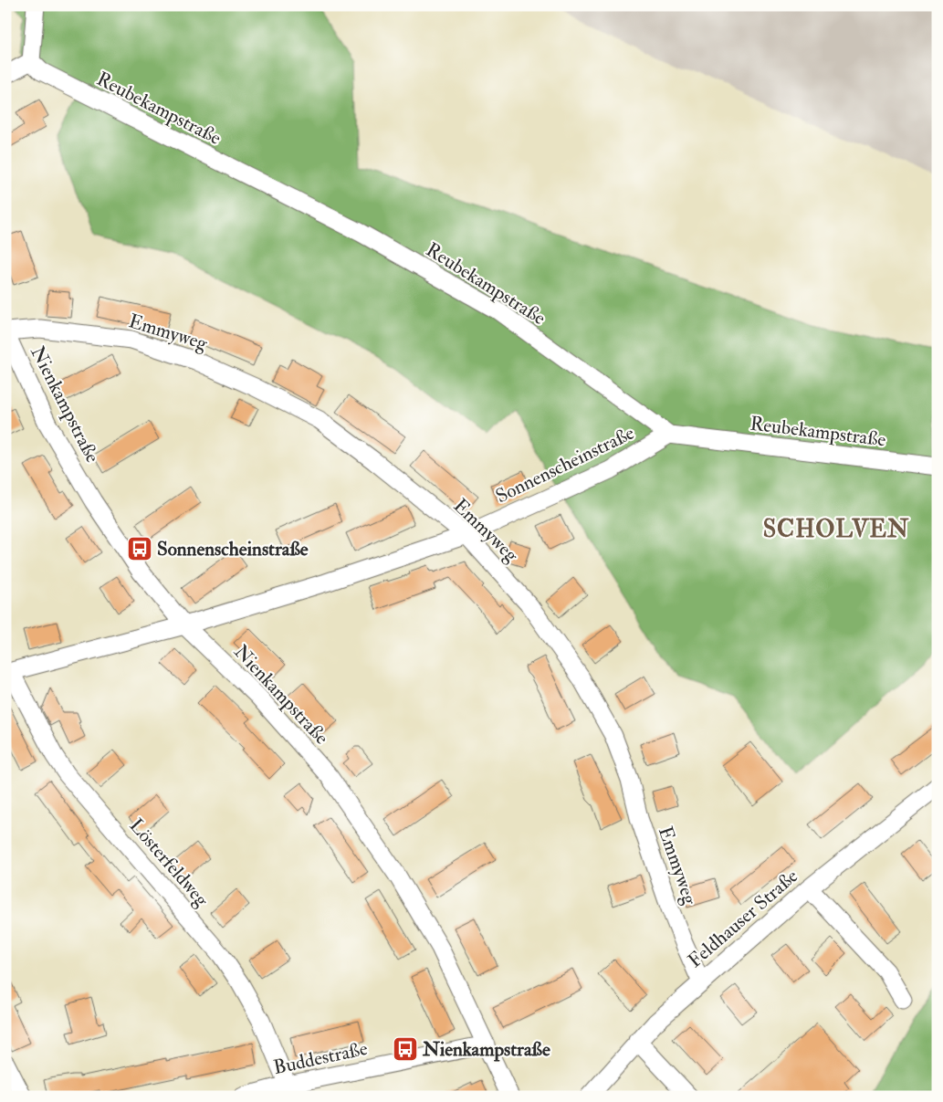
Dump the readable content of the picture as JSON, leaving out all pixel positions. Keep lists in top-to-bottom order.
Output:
{
  "streets": {
    "street": [
      "Reubekampstraße",
      "Emmyweg",
      "Nienkampstraße",
      "Sonnenscheinstraße",
      "Lösterfeldweg",
      "Feldhauser Straße",
      "Buddestraße"
    ]
  },
  "crossings": [
    ["Reubekampstraße", "Sonnenscheinstraße"],
    ["Emmyweg", "Nienkampstraße"],
    ["Emmyweg", "Sonnenscheinstraße"],
    ["Emmyweg", "Feldhauser Straße"],
    ["Nienkampstraße", "Sonnenscheinstraße"],
    ["Nienkampstraße", "Buddestraße"],
    ["Sonnenscheinstraße", "Lösterfeldweg"],
    ["Lösterfeldweg", "Buddestraße"]
  ],
  "districts": ["SCHOLVEN"],
  "places": {
    "bus stop": ["Sonnenscheinstraße", "Nienkampstraße"]
  }
}
